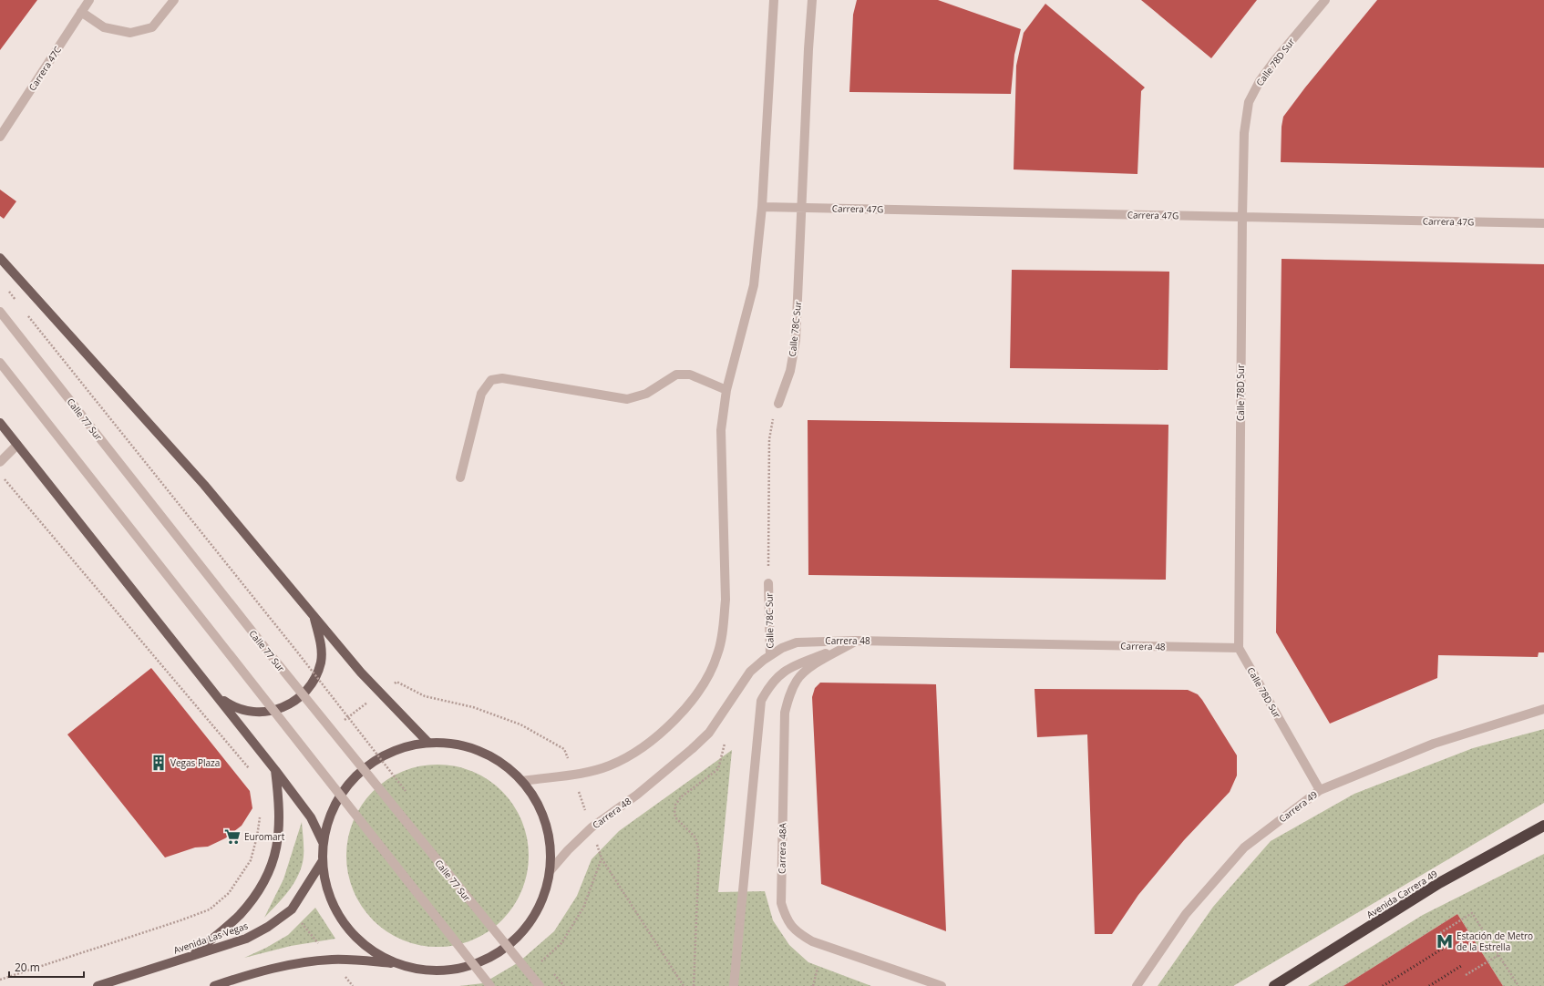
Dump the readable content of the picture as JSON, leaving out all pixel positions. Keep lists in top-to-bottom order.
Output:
{
  "streets": {
    "highway": ["Avenida Carrera 49"],
    "main road": ["Avenida Las Vegas"],
    "street": [
      "Calle 78D Sur",
      "Carrera 47C",
      "Carrera 47G",
      "Calle 78C Sur",
      "Calle 77 Sur",
      "Carrera 48",
      "Carrera 49",
      "Carrera 48A"
    ]
  },
  "crossings": [
    ["Calle 78D Sur", "Carrera 47G"],
    ["Calle 78D Sur", "Carrera 48"],
    ["Calle 78D Sur", "Carrera 49"],
    ["Carrera 47G", "Calle 78C Sur"],
    ["Calle 78C Sur", "Carrera 48"],
    ["Carrera 48", "Carrera 48A"]
  ],
  "places": {
    "building": ["Vegas Plaza"],
    "supermarket": ["Euromart"],
    "metro station": ["Estación de Metro de la Estrella"]
  },
  "scale_bar": "20 m"
}
